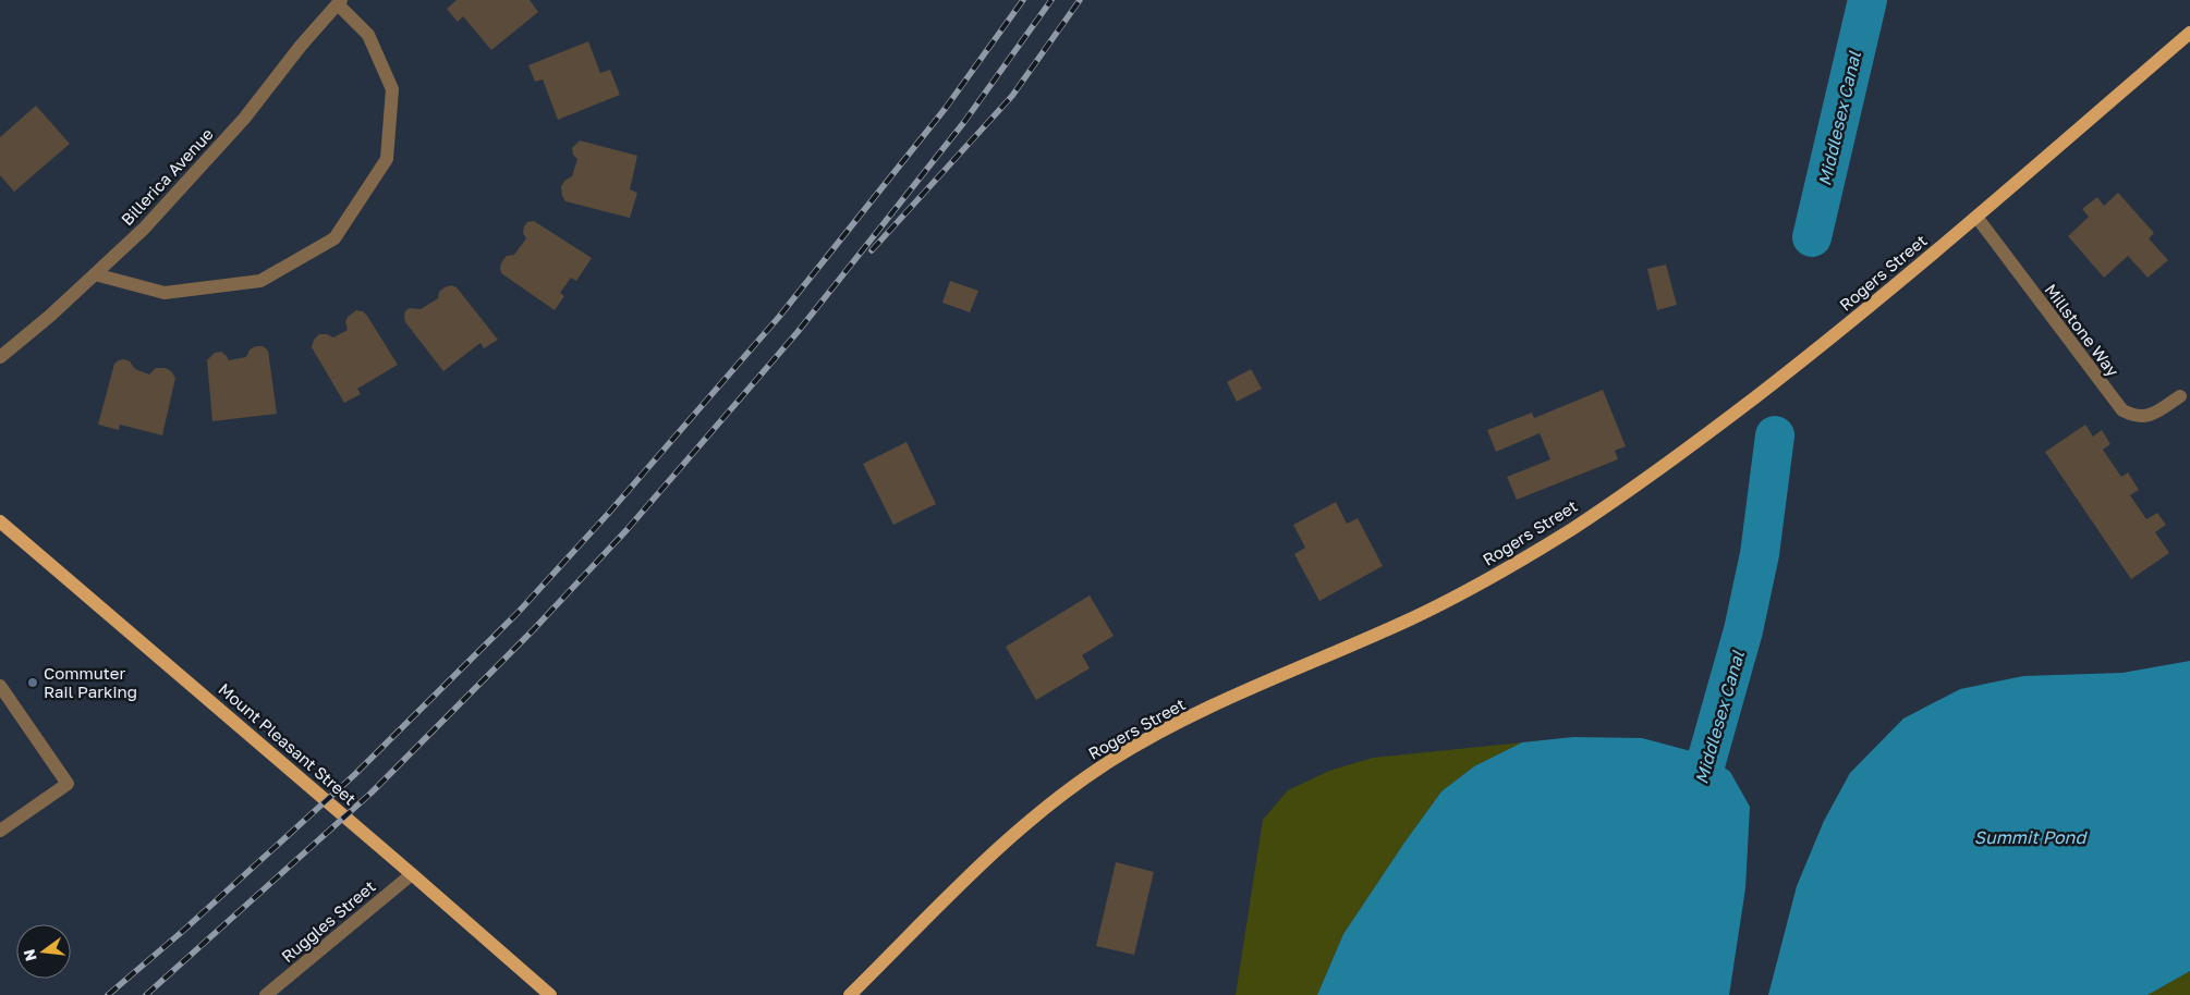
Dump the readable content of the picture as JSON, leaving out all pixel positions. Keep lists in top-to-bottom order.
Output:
{
  "streets": {
    "main road": ["Rogers Street", "Mount Pleasant Street"],
    "street": ["Billerica Avenue", "Millstone Way", "Ruggles Street"]
  },
  "crossings": [
    ["Rogers Street", "Millstone Way"],
    ["Mount Pleasant Street", "Ruggles Street"]
  ],
  "water": ["Middlesex Canal", "Summit Pond"],
  "places": ["Commuter Rail Parking"],
  "north": "left"
}
